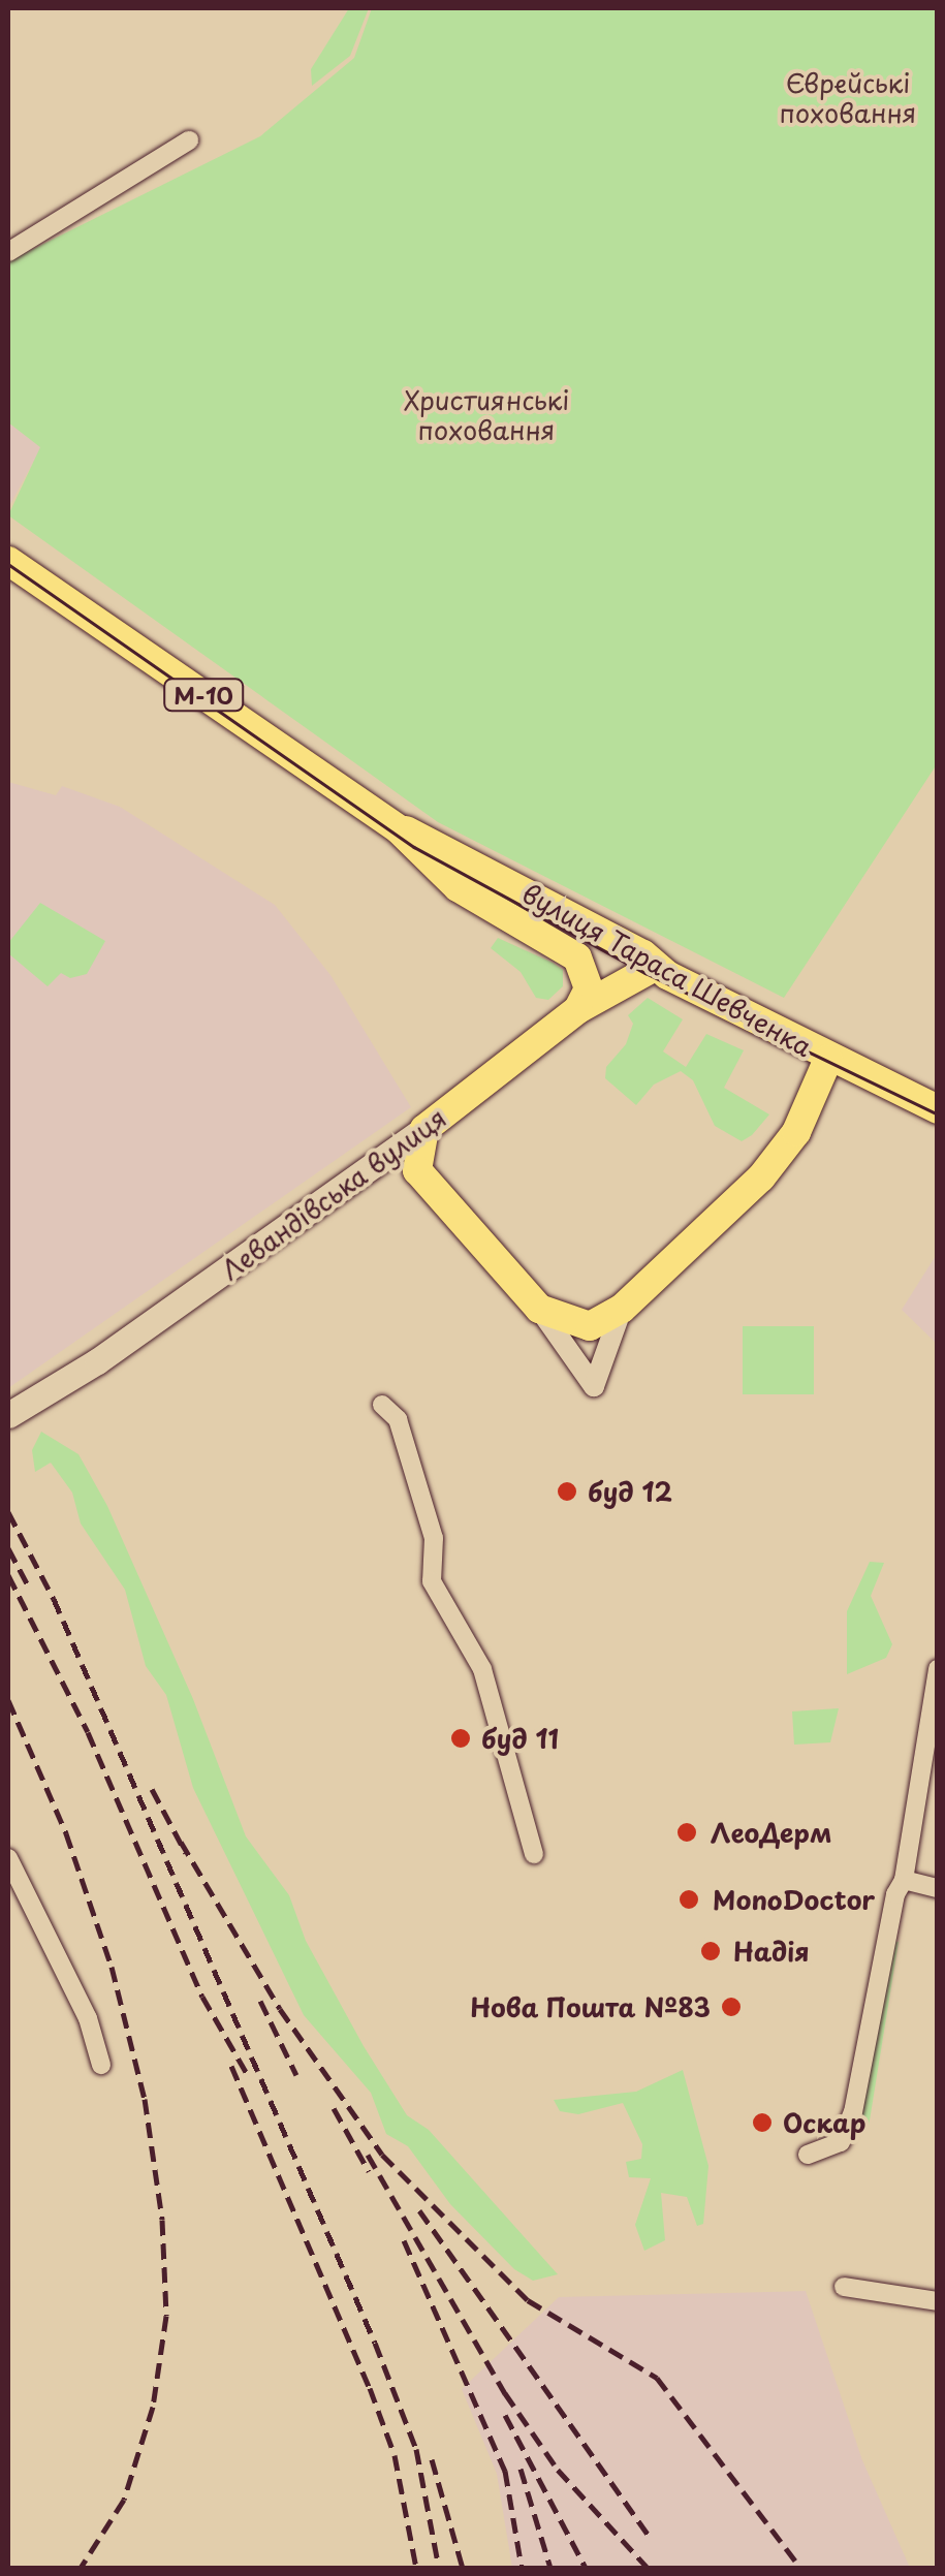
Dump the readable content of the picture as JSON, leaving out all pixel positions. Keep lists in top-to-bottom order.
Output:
{
  "streets": {
    "main road": ["М-10", "вулиця Тараса Шевченка", "Левандівська вулиця"]
  },
  "crossings": [
    ["вулиця Тараса Шевченка", "Левандівська вулиця"]
  ],
  "parks": ["Єврейські поховання", "Християнські поховання"],
  "places": [
    "буд 12",
    "буд 11",
    "ЛеоДерм",
    "MonoDoctor",
    "Надія",
    "Нова Пошта №83",
    "Оскар"
  ]
}
